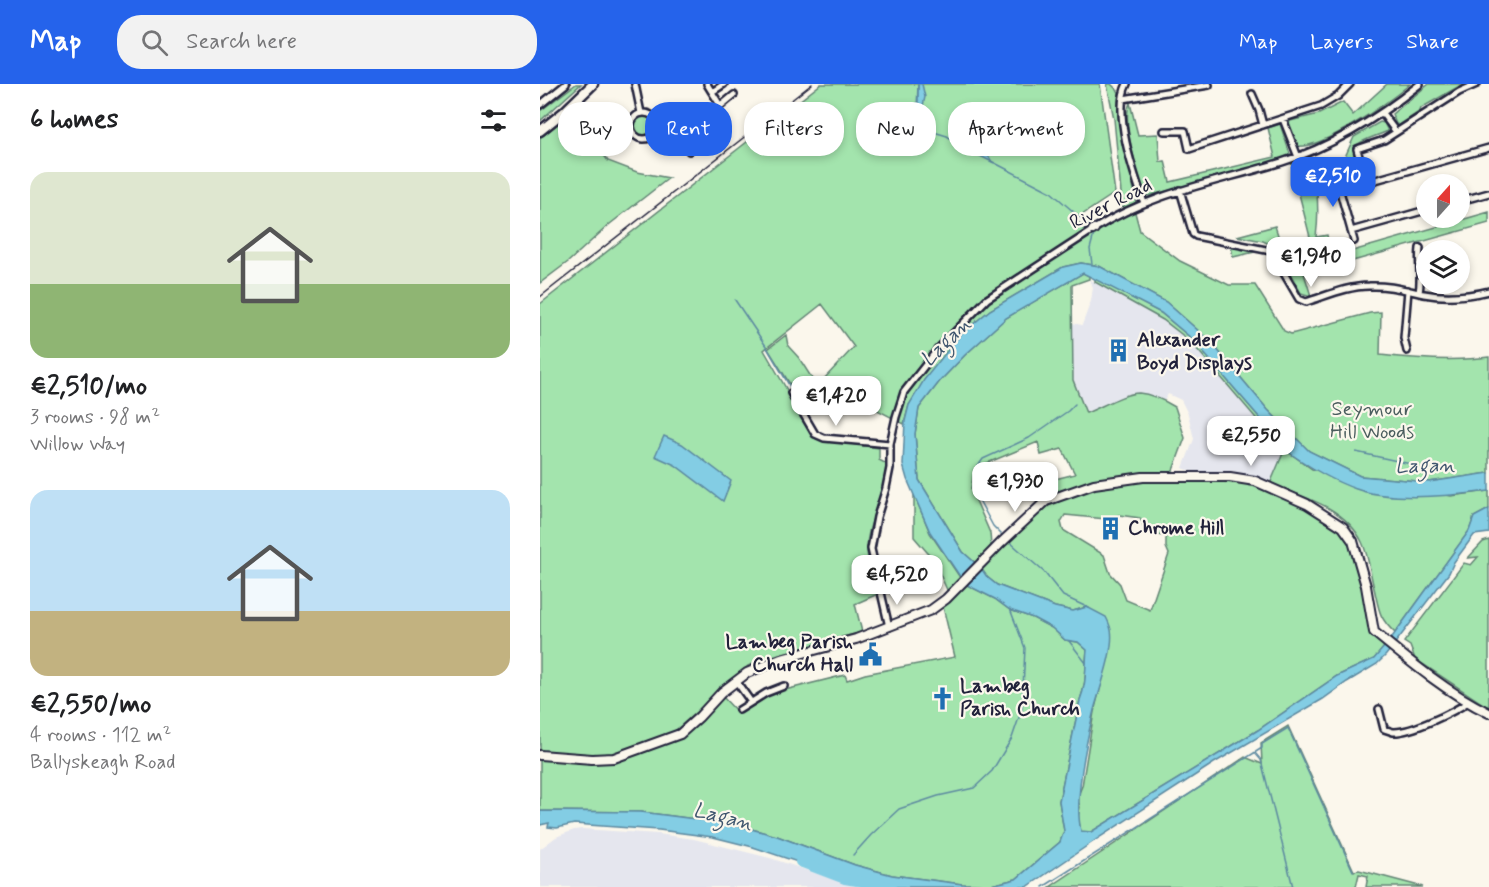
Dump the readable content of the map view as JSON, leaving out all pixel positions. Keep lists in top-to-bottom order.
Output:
{
  "streets": {
    "street": ["River Road"]
  },
  "water": ["Lagan"],
  "parks": ["Seymour Hill Woods"],
  "places": {
    "building": ["Alexander Boyd Displays", "Chrome Hill"],
    "public building": ["Lambeg Parish Church Hall"],
    "church": ["Lambeg Parish Church"]
  },
  "north": "top",
  "page": {
    "header": "Map",
    "search": "Search here",
    "nav": ["Map", "Layers", "Share"],
    "heading": "6 homes",
    "chip": [
      "Buy",
      "Rent",
      "Filters",
      "New",
      "Apartment"
    ],
    "list": [
      {
        "name": "€2,510/mo",
        "note": "3 rooms · 98 m² · Willow Way"
      },
      {
        "name": "€2,550/mo",
        "note": "4 rooms · 112 m² · Ballyskeagh Road"
      }
    ],
    "price": [
      "€2,510",
      "€1,940",
      "€1,420",
      "€2,550",
      "€1,930",
      "€4,520"
    ]
  }
}
